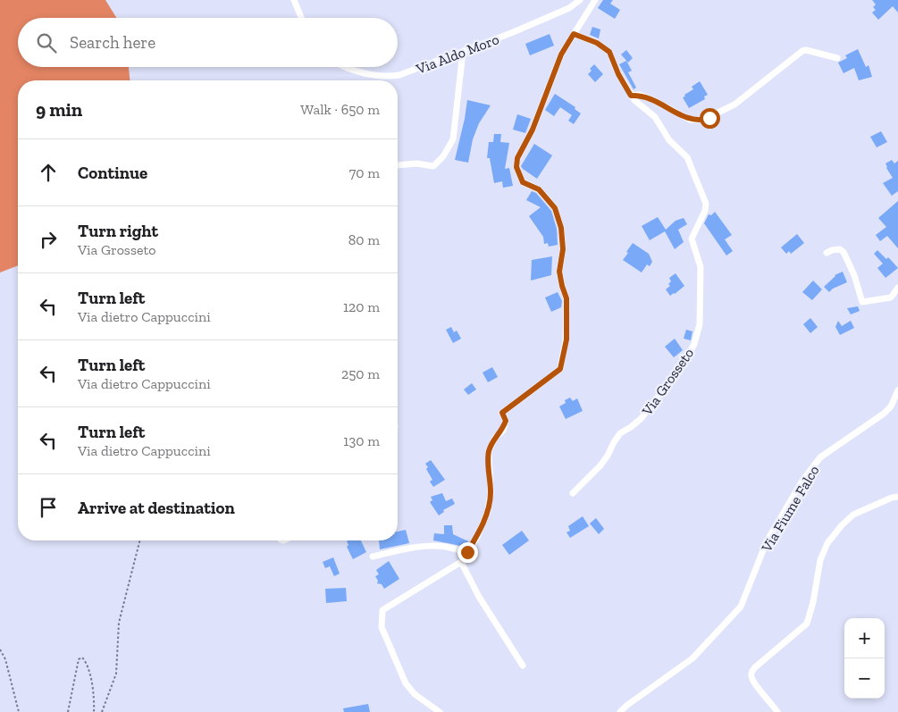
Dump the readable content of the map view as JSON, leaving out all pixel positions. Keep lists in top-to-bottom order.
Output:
{
  "streets": {
    "street": ["Via Aldo Moro", "Via Grosseto", "Via Fiume Falco"]
  },
  "page": {
    "search": "Search here",
    "heading": ["9 min", "Walk · 650 m"],
    "list": [
      ["Continue", "70 m"],
      ["Turn right", "Via Grosseto", "80 m"],
      ["Turn left", "Via dietro Cappuccini", "120 m"],
      ["Turn left", "Via dietro Cappuccini", "250 m"],
      ["Turn left", "Via dietro Cappuccini", "130 m"],
      "Arrive at destination"
    ],
    "map_buttons": ["+", "−"]
  }
}
